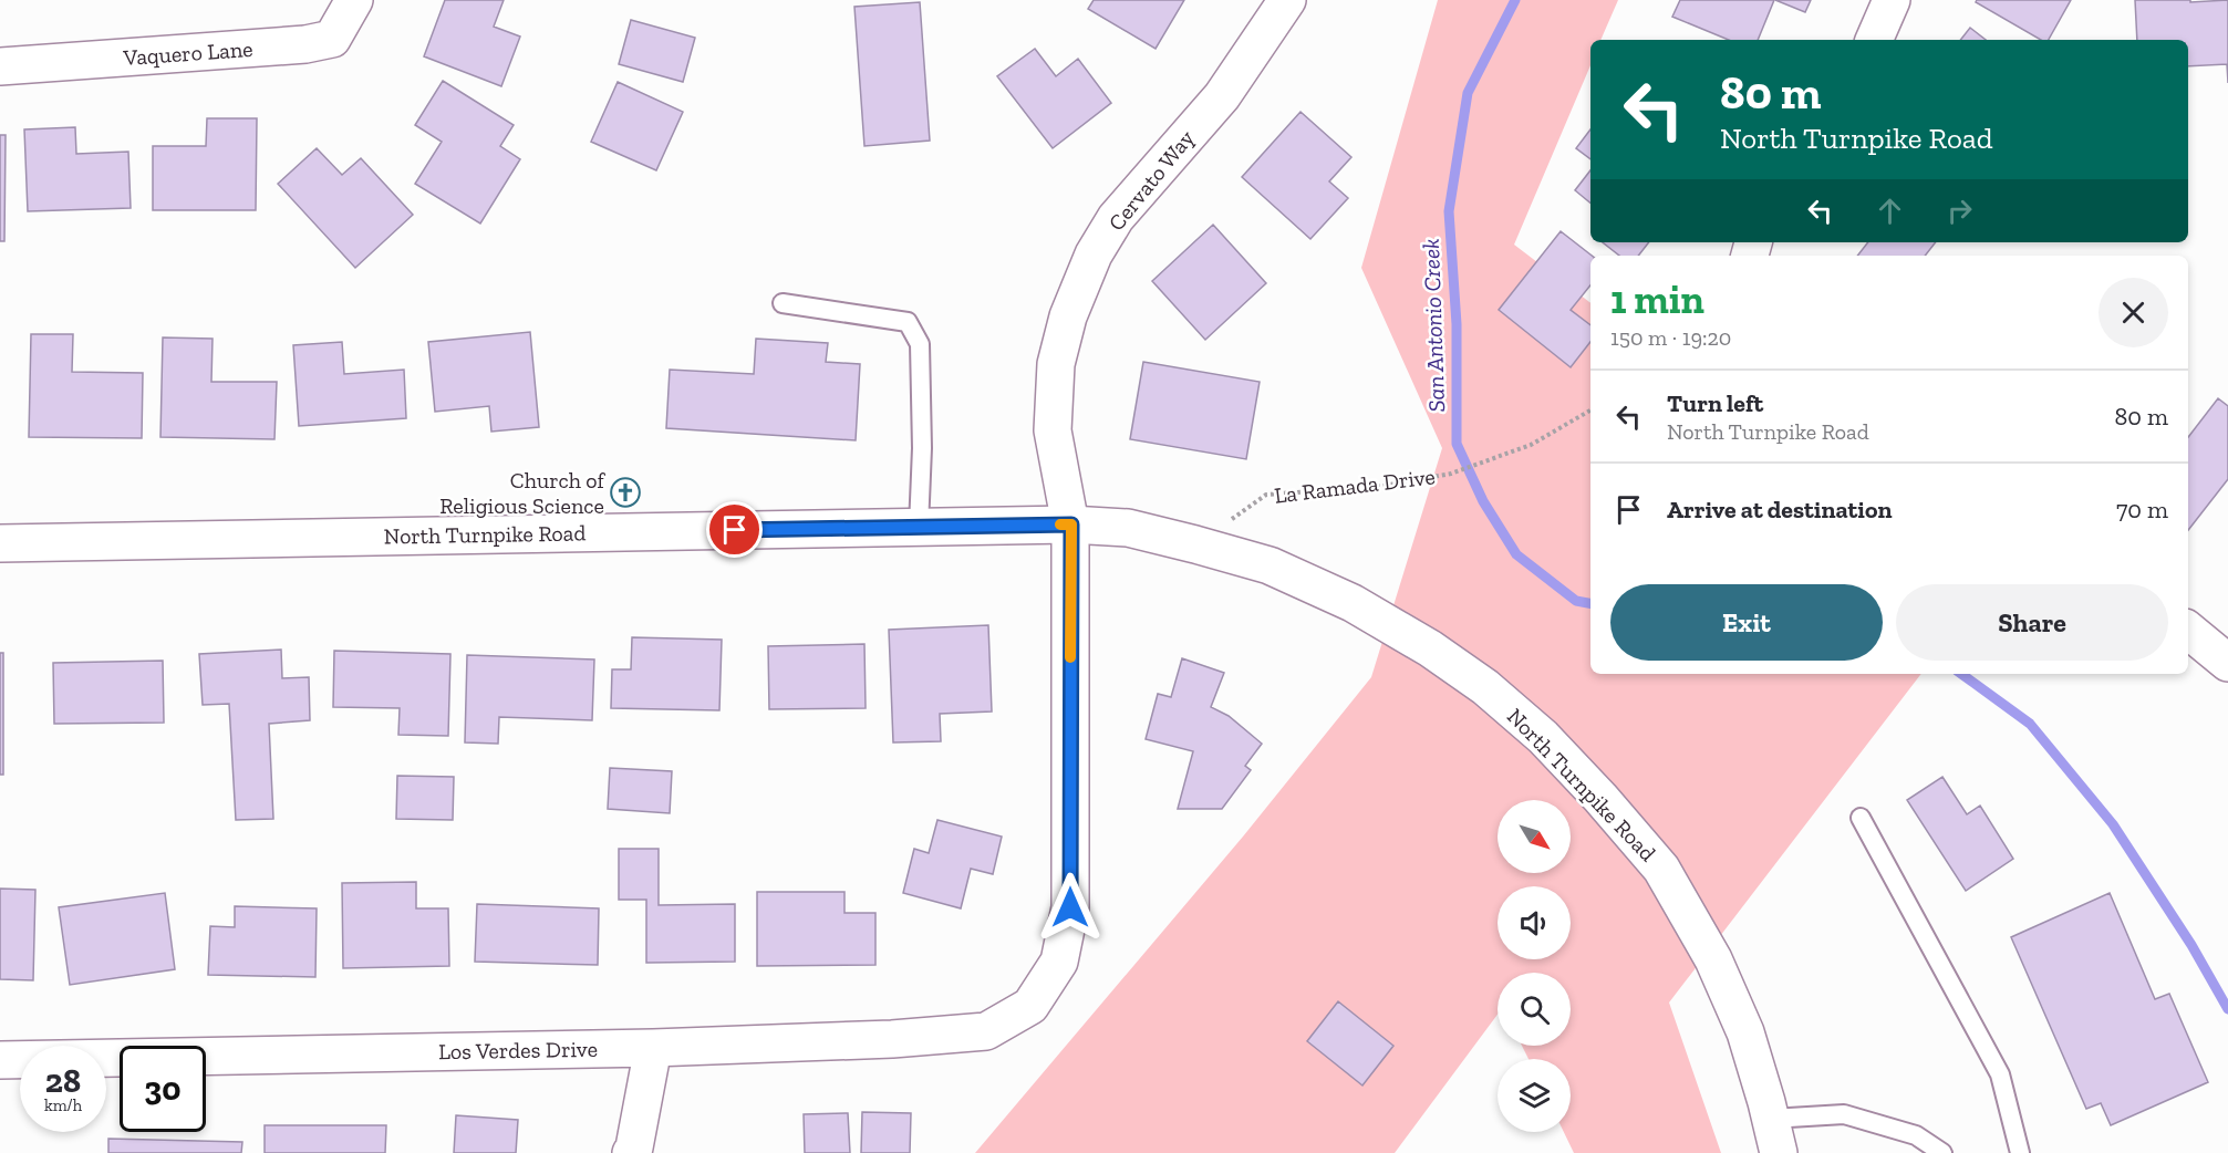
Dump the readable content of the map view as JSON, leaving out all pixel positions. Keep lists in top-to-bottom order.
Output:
{
  "streets": {
    "street": [
      "Vaquero Lane",
      "Cervato Way",
      "North Turnpike Road",
      "Los Verdes Drive"
    ],
    "path": ["La Ramada Drive"]
  },
  "crossings": [
    ["Cervato Way", "North Turnpike Road"],
    ["Cervato Way", "Los Verdes Drive"],
    ["La Ramada Drive", "North Turnpike Road"]
  ],
  "water": ["San Antonio Creek"],
  "places": {
    "church": ["Church of Religious Science"]
  },
  "north": "bottom right",
  "page": {
    "turn": ["80 m", "North Turnpike Road"],
    "heading": ["1 min", "150 m · 19:20"],
    "list": [
      {
        "name": "Turn left",
        "note": "North Turnpike Road",
        "value": "80 m"
      },
      {
        "name": "Arrive at destination",
        "value": "70 m"
      }
    ],
    "buttons": ["Exit", "Share"],
    "speed": "28 km/h",
    "limit": "30"
  }
}
